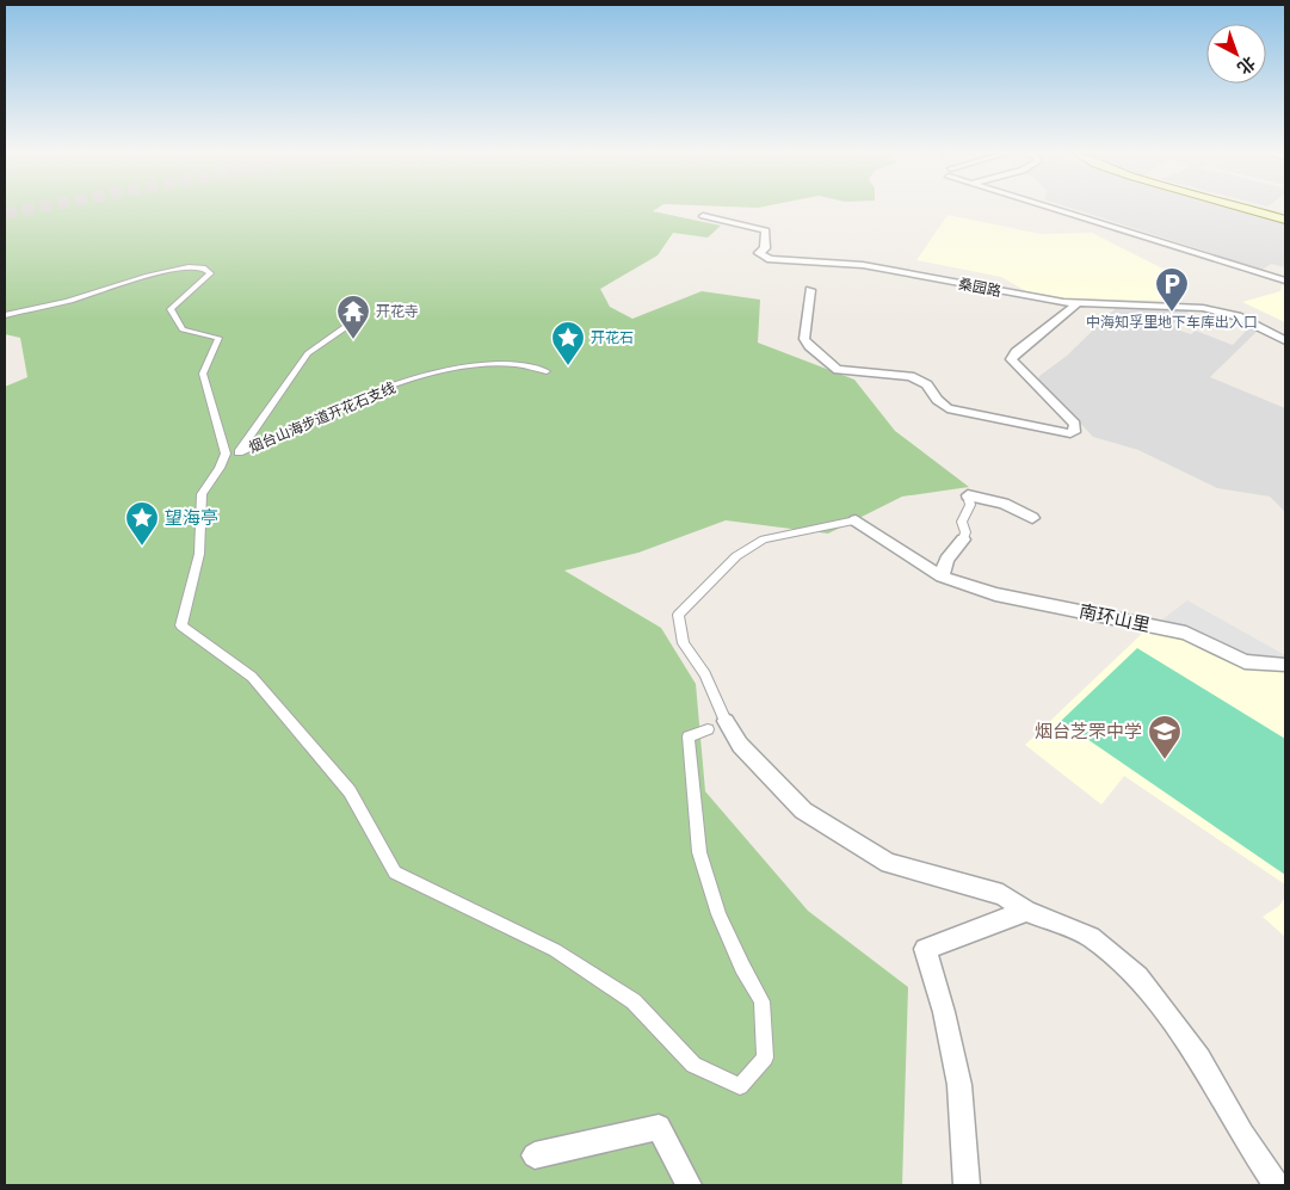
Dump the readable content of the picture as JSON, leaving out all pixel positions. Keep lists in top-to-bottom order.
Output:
{
  "streets": {
    "street": ["桑园路", "烟台山海步道开花石支线", "南环山里"]
  },
  "places": {
    "parking": ["中海知孚里地下车库出入口"],
    "temple": ["开花寺"],
    "place": ["开花石", "望海亭"],
    "school or university": ["烟台芝罘中学"]
  },
  "north": "bottom right"
}
